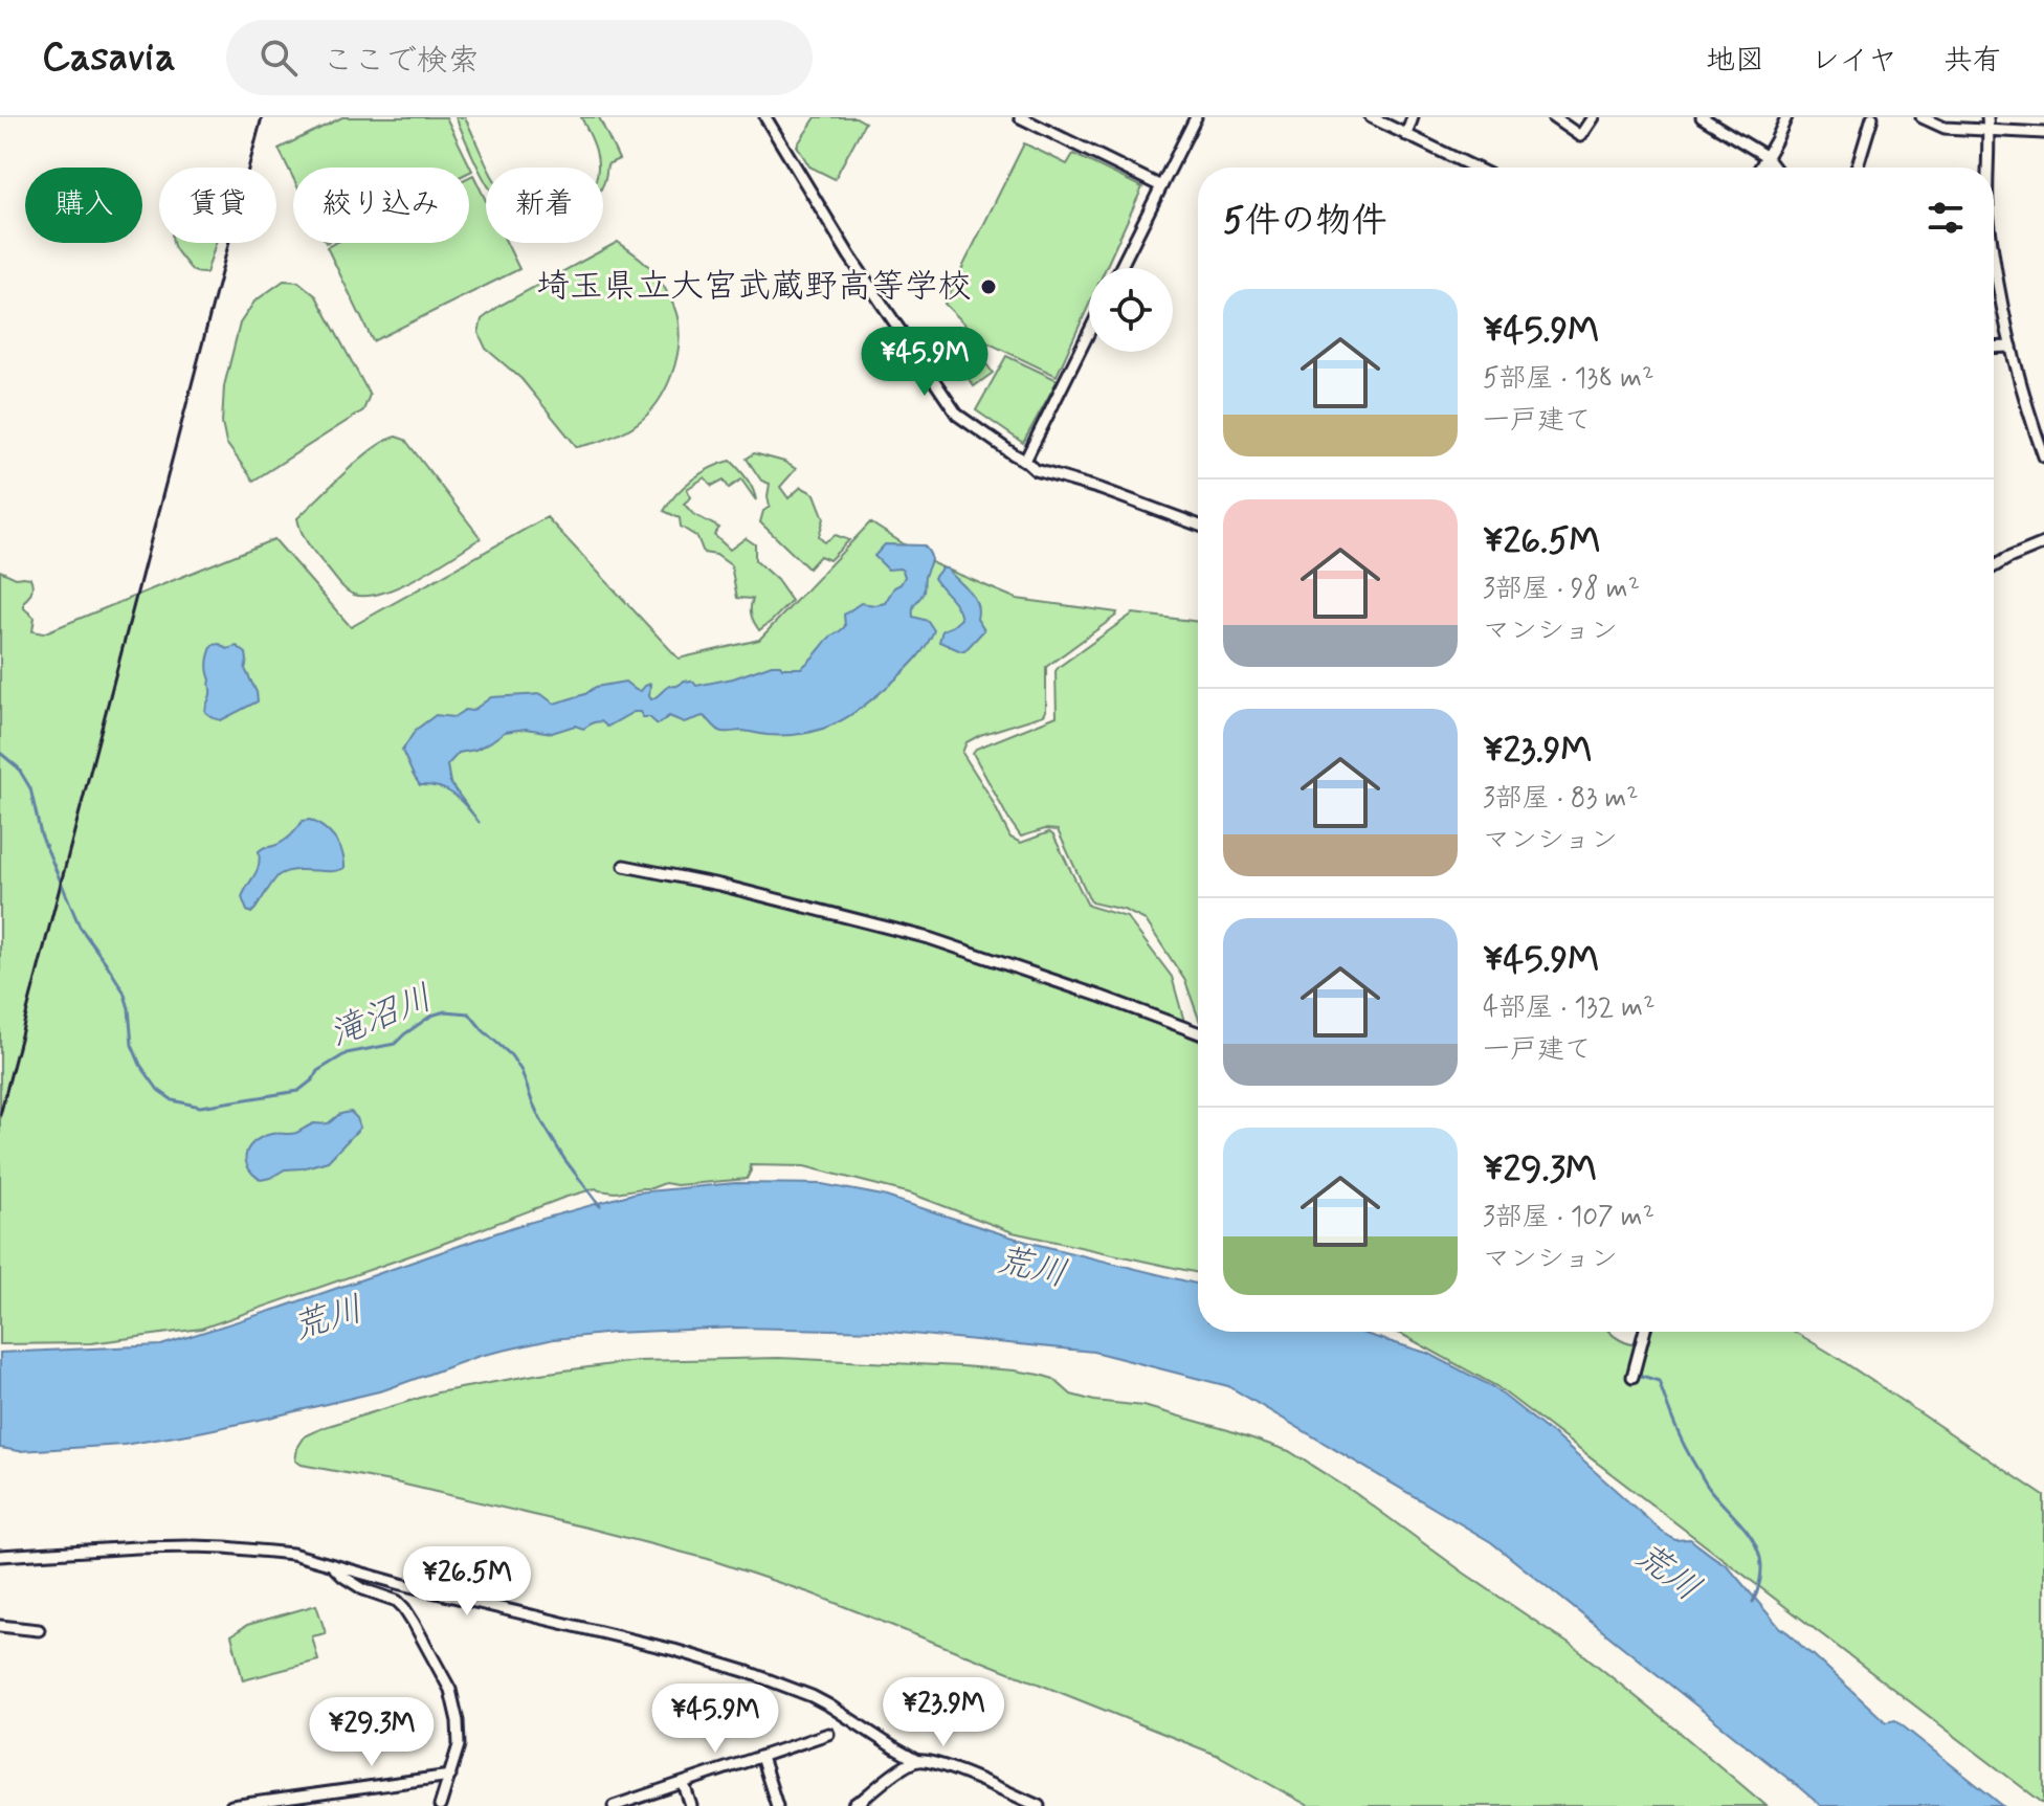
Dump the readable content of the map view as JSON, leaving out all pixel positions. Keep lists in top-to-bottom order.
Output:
{
  "water": ["滝沼川", "荒川"],
  "places": ["埼玉県立大宮武蔵野高等学校"],
  "page": {
    "header": "Casavia",
    "search": "ここで検索",
    "nav": ["地図", "レイヤ", "共有"],
    "chip": [
      "購入",
      "賃貸",
      "絞り込み",
      "新着"
    ],
    "heading": "5件の物件",
    "list": [
      {
        "name": "¥45.9M",
        "note": "5部屋 · 138 m² · 一戸建て"
      },
      {
        "name": "¥26.5M",
        "note": "3部屋 · 98 m² · マンション"
      },
      {
        "name": "¥23.9M",
        "note": "3部屋 · 83 m² · マンション"
      },
      {
        "name": "¥45.9M",
        "note": "4部屋 · 132 m² · 一戸建て"
      },
      {
        "name": "¥29.3M",
        "note": "3部屋 · 107 m² · マンション"
      }
    ],
    "price": [
      "¥45.9M",
      "¥26.5M",
      "¥23.9M",
      "¥45.9M",
      "¥29.3M"
    ]
  }
}
